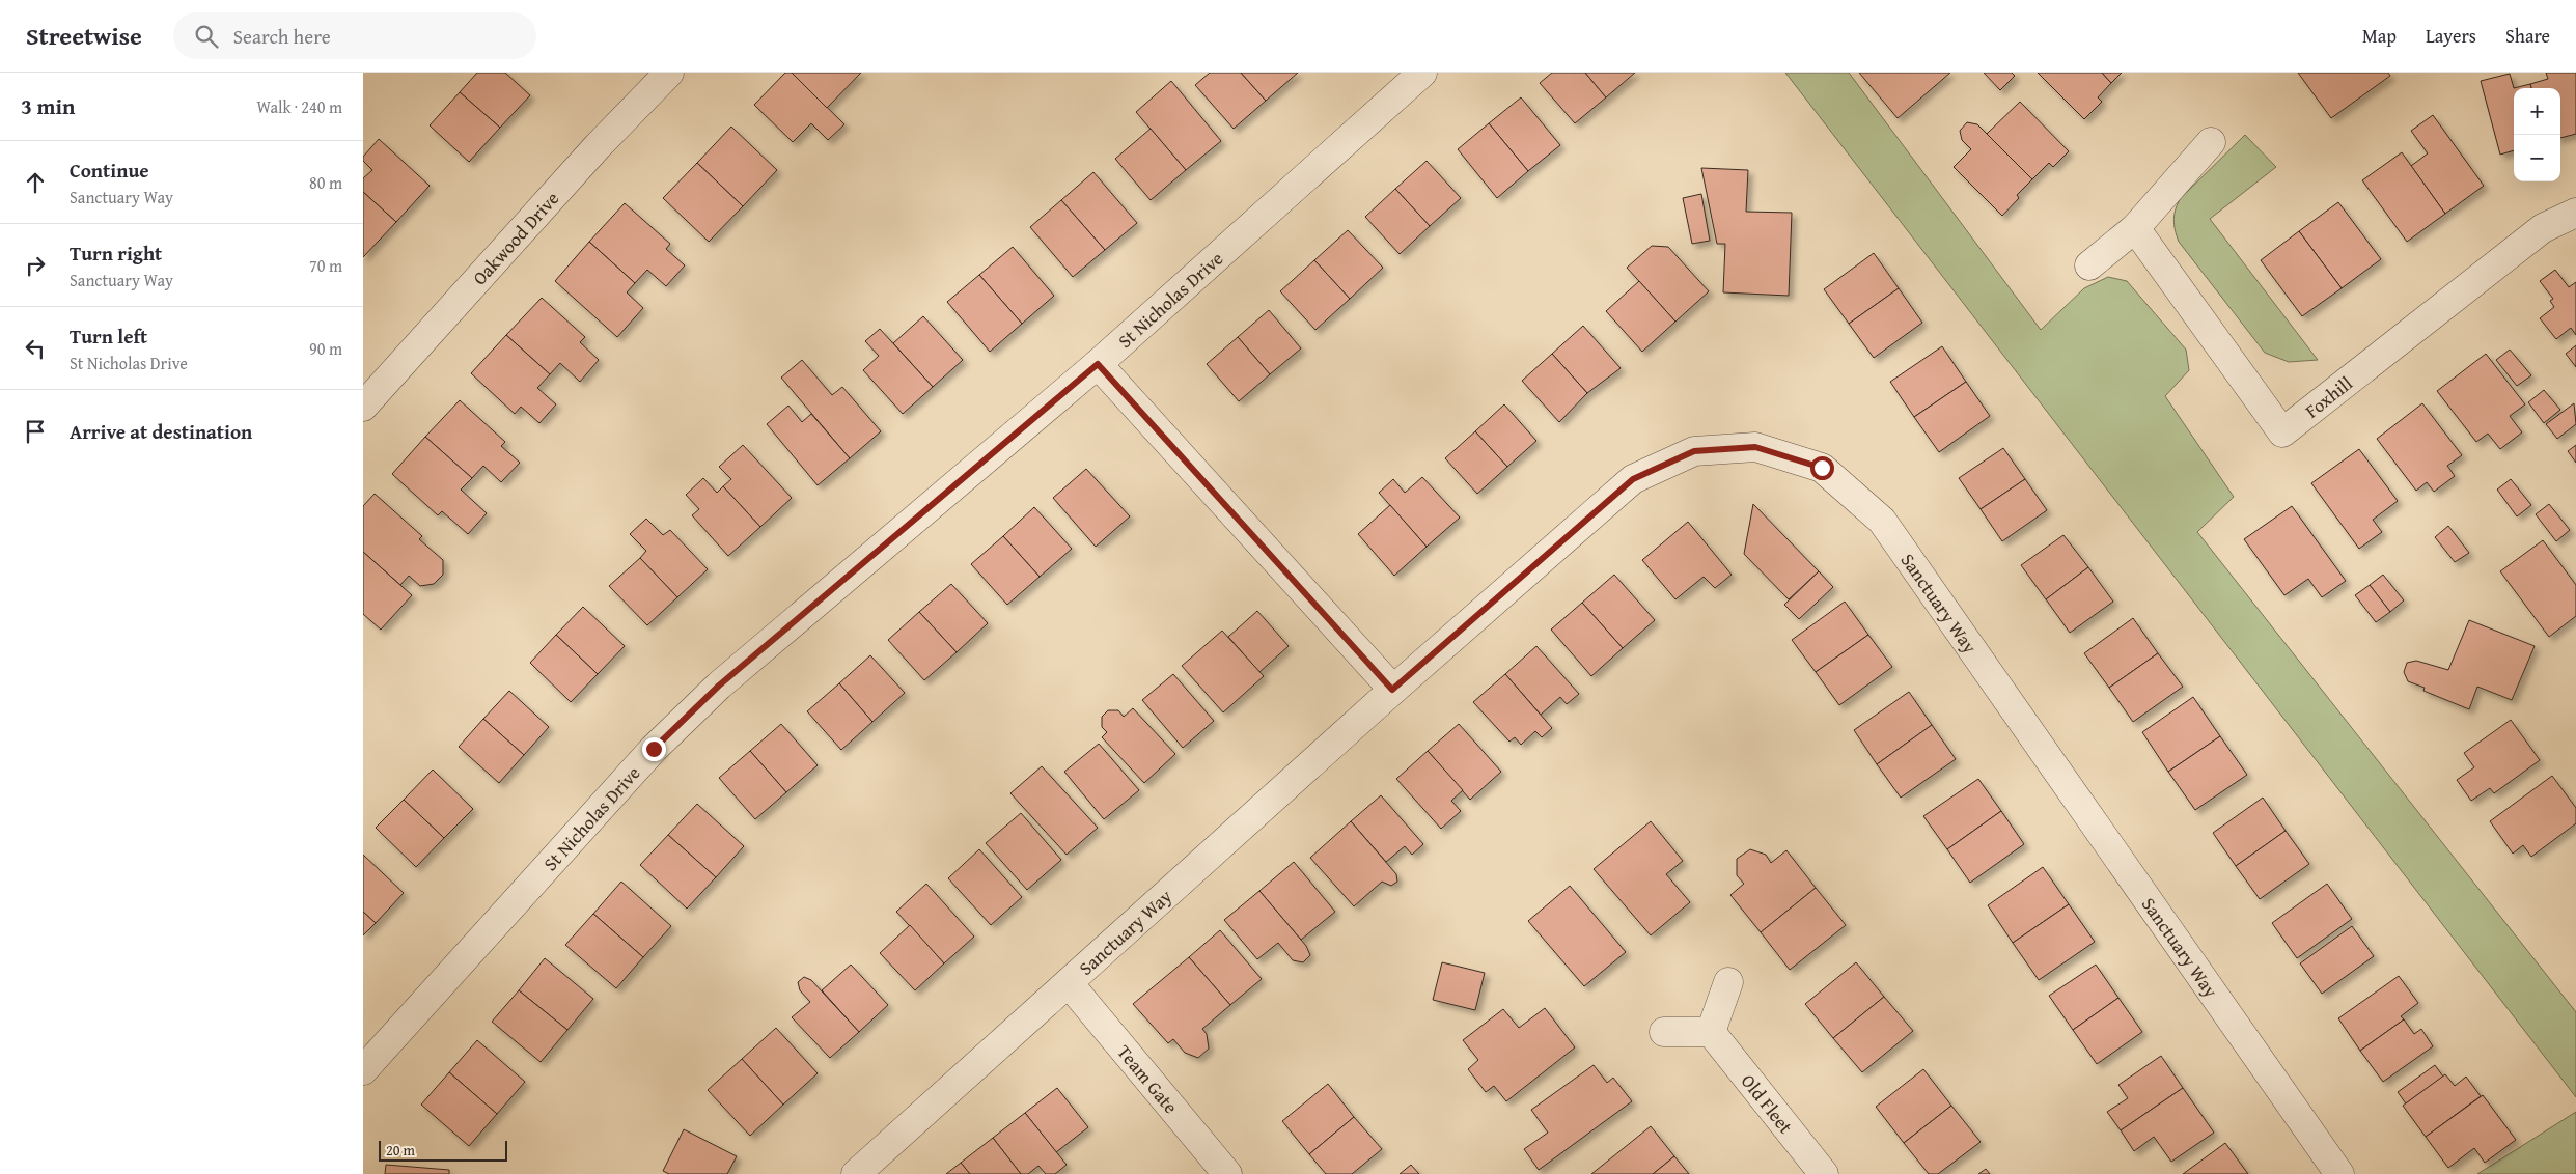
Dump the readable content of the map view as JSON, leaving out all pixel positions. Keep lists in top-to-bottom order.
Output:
{
  "streets": {
    "street": [
      "Oakwood Drive",
      "St Nicholas Drive",
      "Foxhill",
      "Sanctuary Way",
      "Team Gate",
      "Old Fleet"
    ]
  },
  "crossings": [
    ["Sanctuary Way", "Team Gate"]
  ],
  "scale_bar": "20 m",
  "page": {
    "header": "Streetwise",
    "search": "Search here",
    "nav": ["Map", "Layers", "Share"],
    "heading": ["3 min", "Walk · 240 m"],
    "map_buttons": ["+", "−"],
    "list": [
      ["Continue", "Sanctuary Way", "80 m"],
      ["Turn right", "Sanctuary Way", "70 m"],
      ["Turn left", "St Nicholas Drive", "90 m"],
      "Arrive at destination"
    ],
    "scale": "20 m"
  }
}
